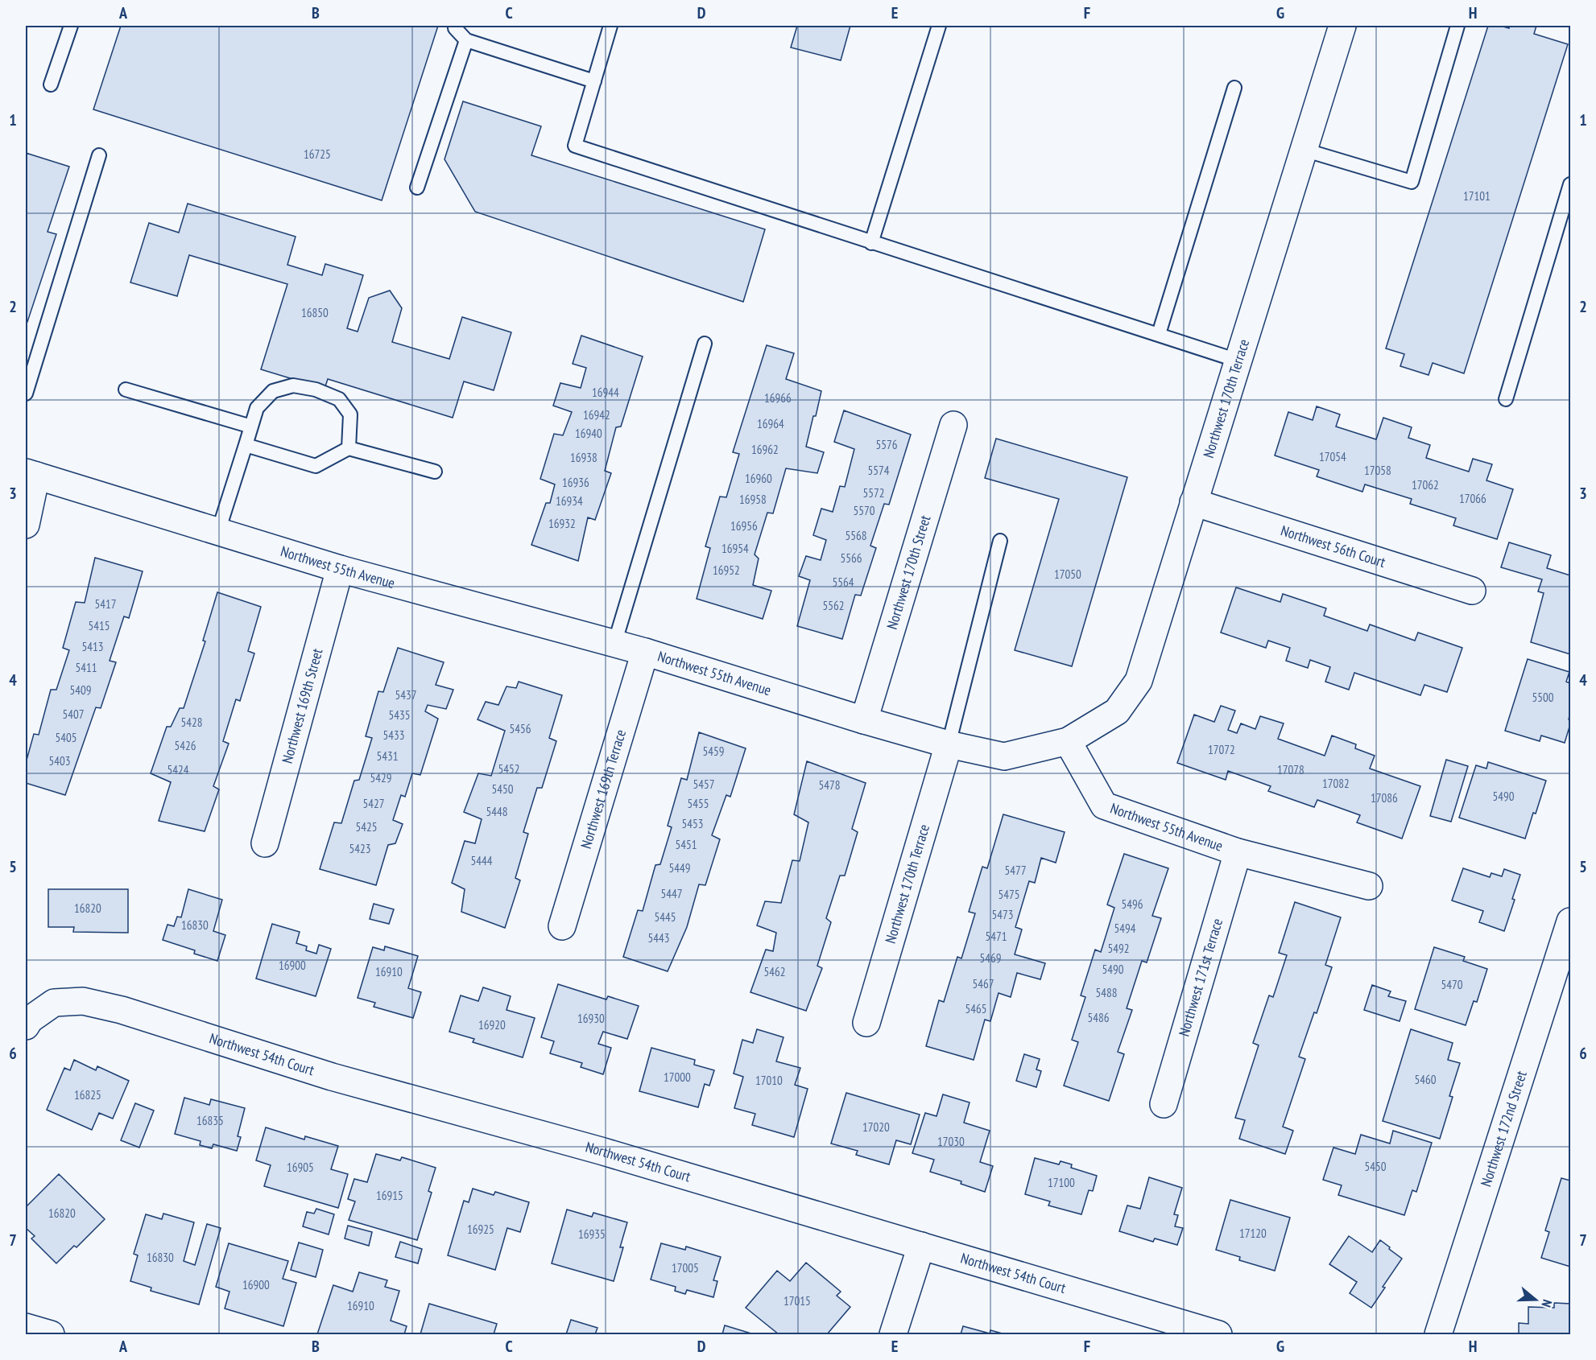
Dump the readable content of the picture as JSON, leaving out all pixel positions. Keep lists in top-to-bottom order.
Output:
{
  "streets": {
    "street": [
      "Northwest 170th Terrace",
      "Northwest 56th Court",
      "Northwest 55th Avenue",
      "Northwest 170th Street",
      "Northwest 169th Street",
      "Northwest 169th Terrace",
      "Northwest 171st Terrace",
      "Northwest 54th Court",
      "Northwest 172nd Street"
    ]
  },
  "crossings": [
    ["Northwest 170th Terrace", "Northwest 56th Court"],
    ["Northwest 170th Terrace", "Northwest 55th Avenue"],
    ["Northwest 55th Avenue", "Northwest 170th Street"],
    ["Northwest 55th Avenue", "Northwest 169th Street"],
    ["Northwest 55th Avenue", "Northwest 169th Terrace"],
    ["Northwest 55th Avenue", "Northwest 171st Terrace"]
  ],
  "house_numbers": [
    "16725",
    "17101",
    "16850",
    "16944",
    "16966",
    "16942",
    "16964",
    "16940",
    "5576",
    "16962",
    "17054",
    "16938",
    "5574",
    "17058",
    "16960",
    "16936",
    "17062",
    "5572",
    "17066",
    "16958",
    "16934",
    "5570",
    "16932",
    "16956",
    "5568",
    "16954",
    "5566",
    "16952",
    "17050",
    "5564",
    "5417",
    "5562",
    "5415",
    "5413",
    "5411",
    "5409",
    "5437",
    "5500",
    "5407",
    "5435",
    "5428",
    "5456",
    "5433",
    "5405",
    "5426",
    "17072",
    "5459",
    "5431",
    "5403",
    "5452",
    "5424",
    "17078",
    "5429",
    "17082",
    "5457",
    "5478",
    "5450",
    "5490",
    "17086",
    "5427",
    "5455",
    "5448",
    "5453",
    "5425",
    "5451",
    "5423",
    "5444",
    "5449",
    "5477",
    "5447",
    "5475",
    "5496",
    "16820",
    "5473",
    "5445",
    "16830",
    "5494",
    "5471",
    "5443",
    "5492",
    "5469",
    "16900",
    "5490",
    "16910",
    "5462",
    "5467",
    "5470",
    "5488",
    "5465",
    "5486",
    "16930",
    "16920",
    "17000",
    "5460",
    "17010",
    "16825",
    "16835",
    "17020",
    "17030",
    "5450",
    "16905",
    "17100",
    "16915",
    "16820",
    "16925",
    "17120",
    "16935",
    "16830",
    "17005",
    "16900",
    "17015",
    "16910"
  ],
  "north": "right",
  "grid": {
    "columns": [
      "A",
      "B",
      "C",
      "D",
      "E",
      "F",
      "G",
      "H"
    ],
    "rows": [
      "1",
      "2",
      "3",
      "4",
      "5",
      "6",
      "7"
    ]
  }
}
